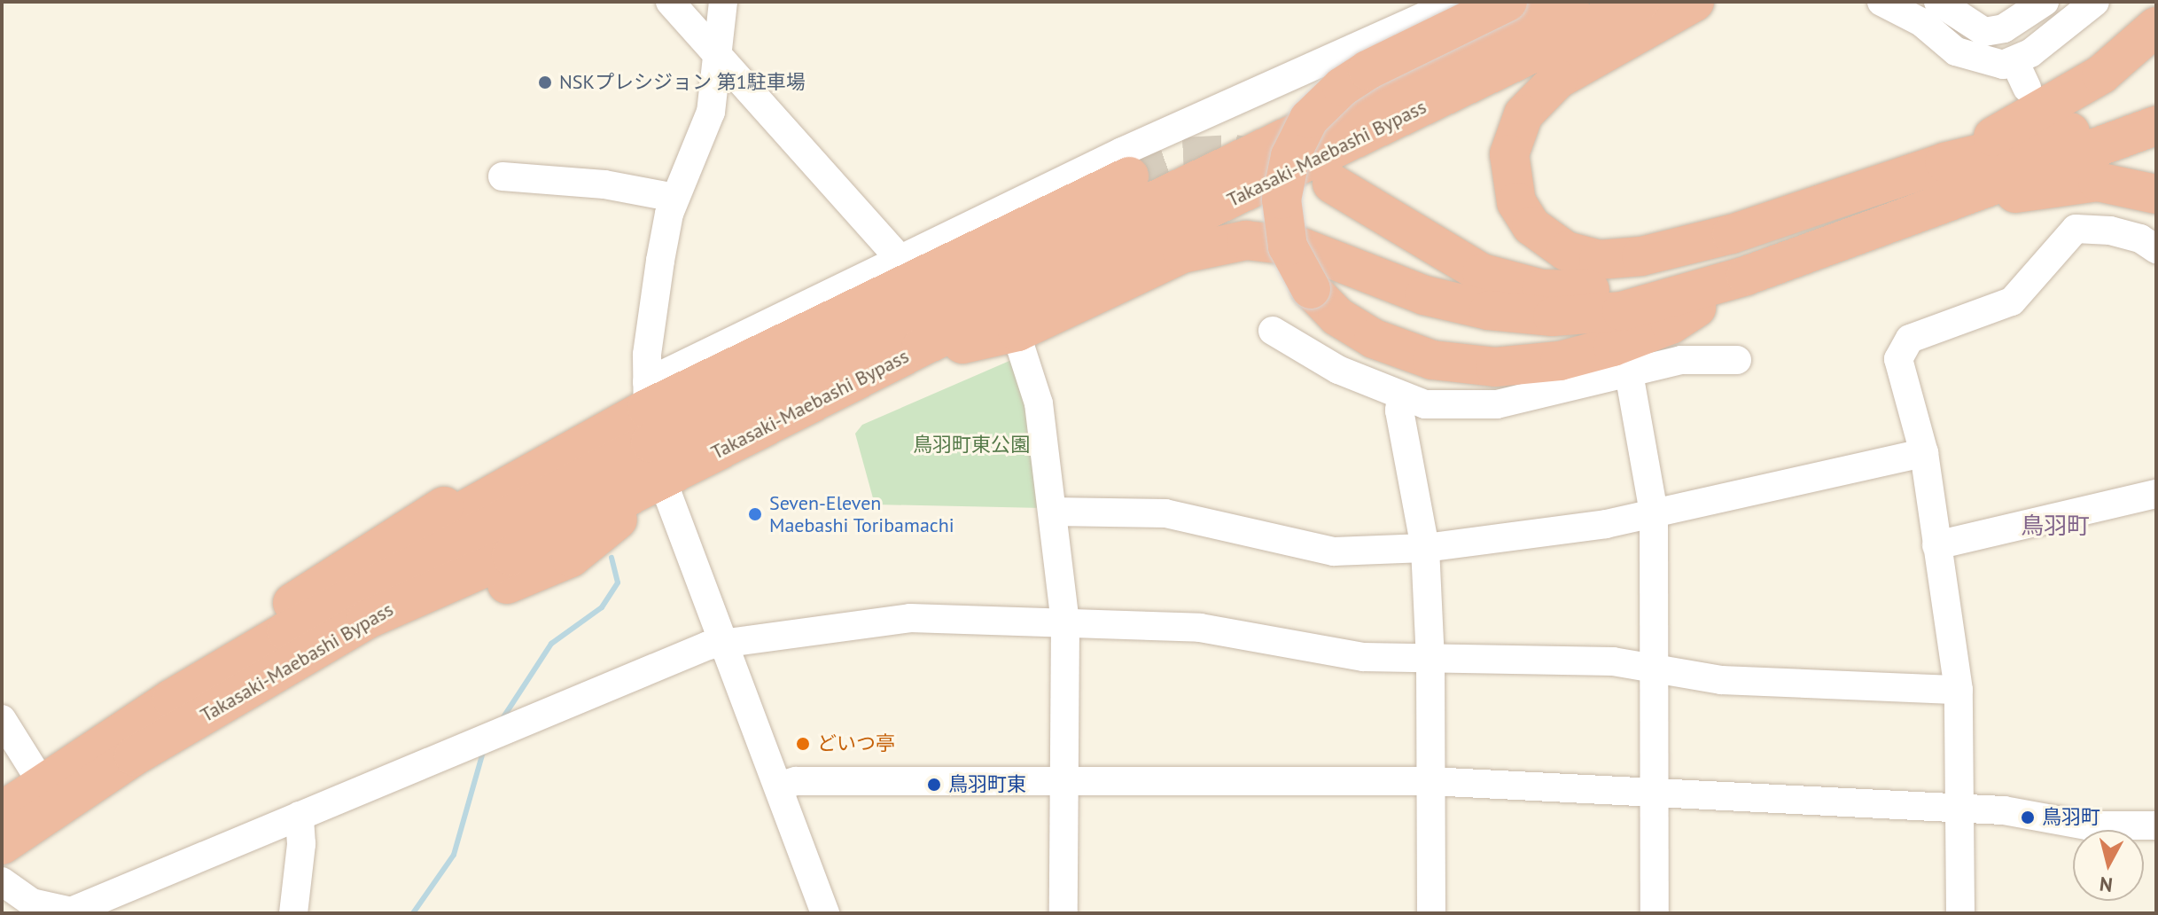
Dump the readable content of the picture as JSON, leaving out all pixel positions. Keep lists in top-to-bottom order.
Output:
{
  "streets": {
    "highway": ["Takasaki-Maebashi Bypass"]
  },
  "districts": ["鳥羽町"],
  "parks": ["鳥羽町東公園"],
  "places": [
    "NSKプレシジョン 第1駐車場",
    "Seven-Eleven Maebashi Toribamachi",
    "どいつ亭",
    "鳥羽町東",
    "鳥羽町"
  ],
  "north": "bottom"
}
